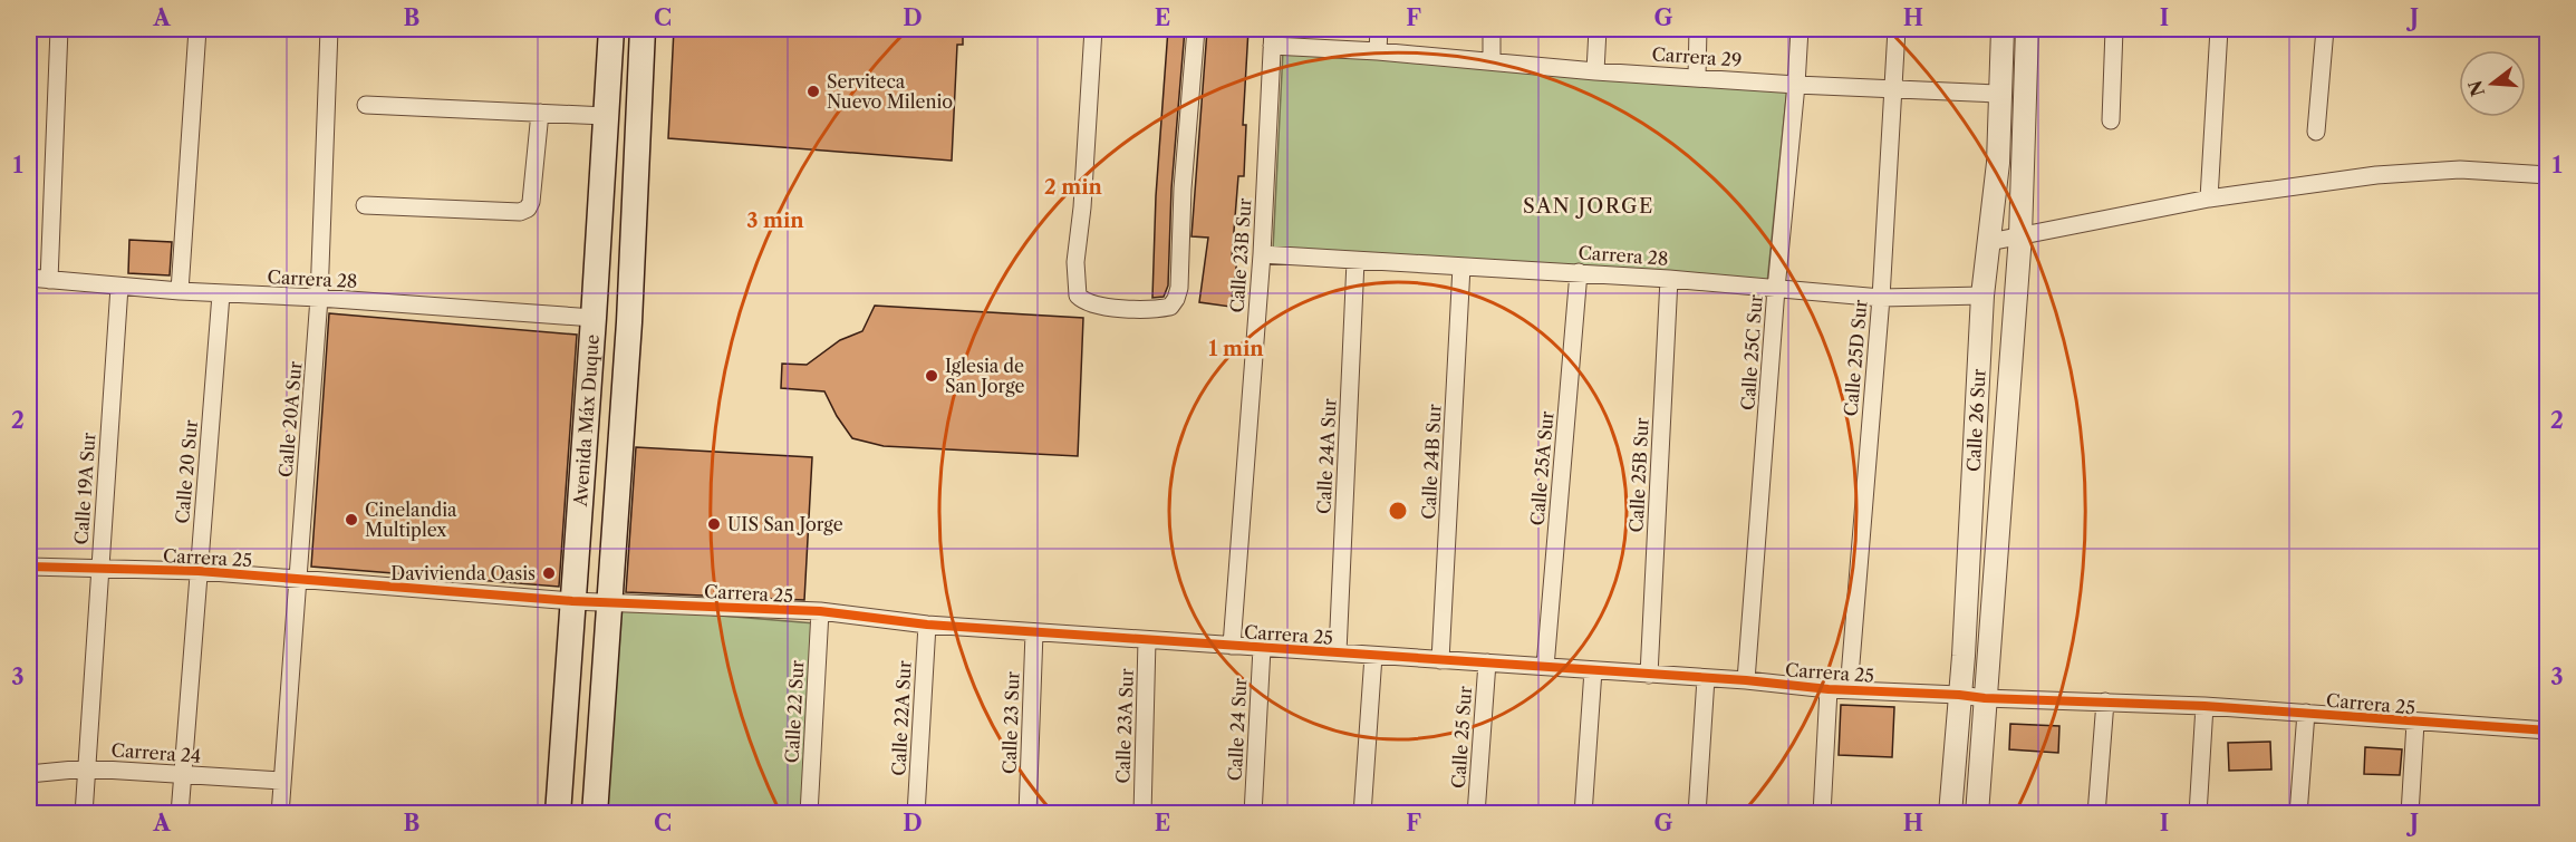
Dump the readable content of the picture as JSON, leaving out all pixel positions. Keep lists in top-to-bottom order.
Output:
{
  "streets": {
    "main road": ["Avenida Máx Duque"],
    "street": [
      "Carrera 29",
      "Calle 23B Sur",
      "Carrera 28",
      "Calle 25C Sur",
      "Calle 25D Sur",
      "Calle 20A Sur",
      "Calle 26 Sur",
      "Calle 24A Sur",
      "Calle 24B Sur",
      "Calle 25A Sur",
      "Calle 20 Sur",
      "Calle 25B Sur",
      "Calle 19A Sur",
      "Carrera 25",
      "Calle 22 Sur",
      "Calle 22A Sur",
      "Calle 23 Sur",
      "Calle 23A Sur",
      "Calle 24 Sur",
      "Calle 25 Sur",
      "Carrera 24"
    ]
  },
  "crossings": [
    ["Carrera 29", "Calle 23B Sur"],
    ["Carrera 29", "Calle 25C Sur"],
    ["Carrera 29", "Calle 25D Sur"],
    ["Carrera 29", "Calle 26 Sur"],
    ["Calle 23B Sur", "Carrera 28"],
    ["Calle 23B Sur", "Carrera 25"],
    ["Carrera 28", "Calle 25C Sur"],
    ["Carrera 28", "Calle 25D Sur"],
    ["Carrera 28", "Calle 20A Sur"],
    ["Carrera 28", "Calle 26 Sur"],
    ["Carrera 28", "Avenida Máx Duque"],
    ["Carrera 28", "Calle 24A Sur"],
    ["Carrera 28", "Calle 24B Sur"],
    ["Carrera 28", "Calle 25A Sur"],
    ["Carrera 28", "Calle 20 Sur"],
    ["Carrera 28", "Calle 25B Sur"],
    ["Carrera 28", "Calle 19A Sur"],
    ["Calle 25C Sur", "Carrera 25"],
    ["Calle 25D Sur", "Carrera 25"],
    ["Calle 20A Sur", "Carrera 25"],
    ["Calle 20A Sur", "Carrera 24"],
    ["Calle 26 Sur", "Carrera 25"],
    ["Avenida Máx Duque", "Carrera 25"],
    ["Calle 24A Sur", "Carrera 25"],
    ["Calle 24B Sur", "Carrera 25"],
    ["Calle 25A Sur", "Carrera 25"],
    ["Calle 20 Sur", "Carrera 25"],
    ["Calle 20 Sur", "Carrera 24"],
    ["Calle 25B Sur", "Carrera 25"],
    ["Calle 19A Sur", "Carrera 25"],
    ["Calle 19A Sur", "Carrera 24"],
    ["Carrera 25", "Calle 22 Sur"],
    ["Carrera 25", "Calle 22A Sur"],
    ["Carrera 25", "Calle 23 Sur"],
    ["Carrera 25", "Calle 23A Sur"],
    ["Carrera 25", "Calle 24 Sur"],
    ["Carrera 25", "Calle 25 Sur"]
  ],
  "districts": ["SAN JORGE"],
  "places": [
    "Serviteca Nuevo Milenio",
    "Iglesia de San Jorge",
    "Cinelandia Multiplex",
    "UIS San Jorge",
    "Davivienda Oasis"
  ],
  "north": "left",
  "grid": {
    "columns": [
      "A",
      "B",
      "C",
      "D",
      "E",
      "F",
      "G",
      "H",
      "I",
      "J"
    ],
    "rows": ["1", "2", "3"]
  },
  "rings": ["2 min", "3 min", "1 min"]
}
